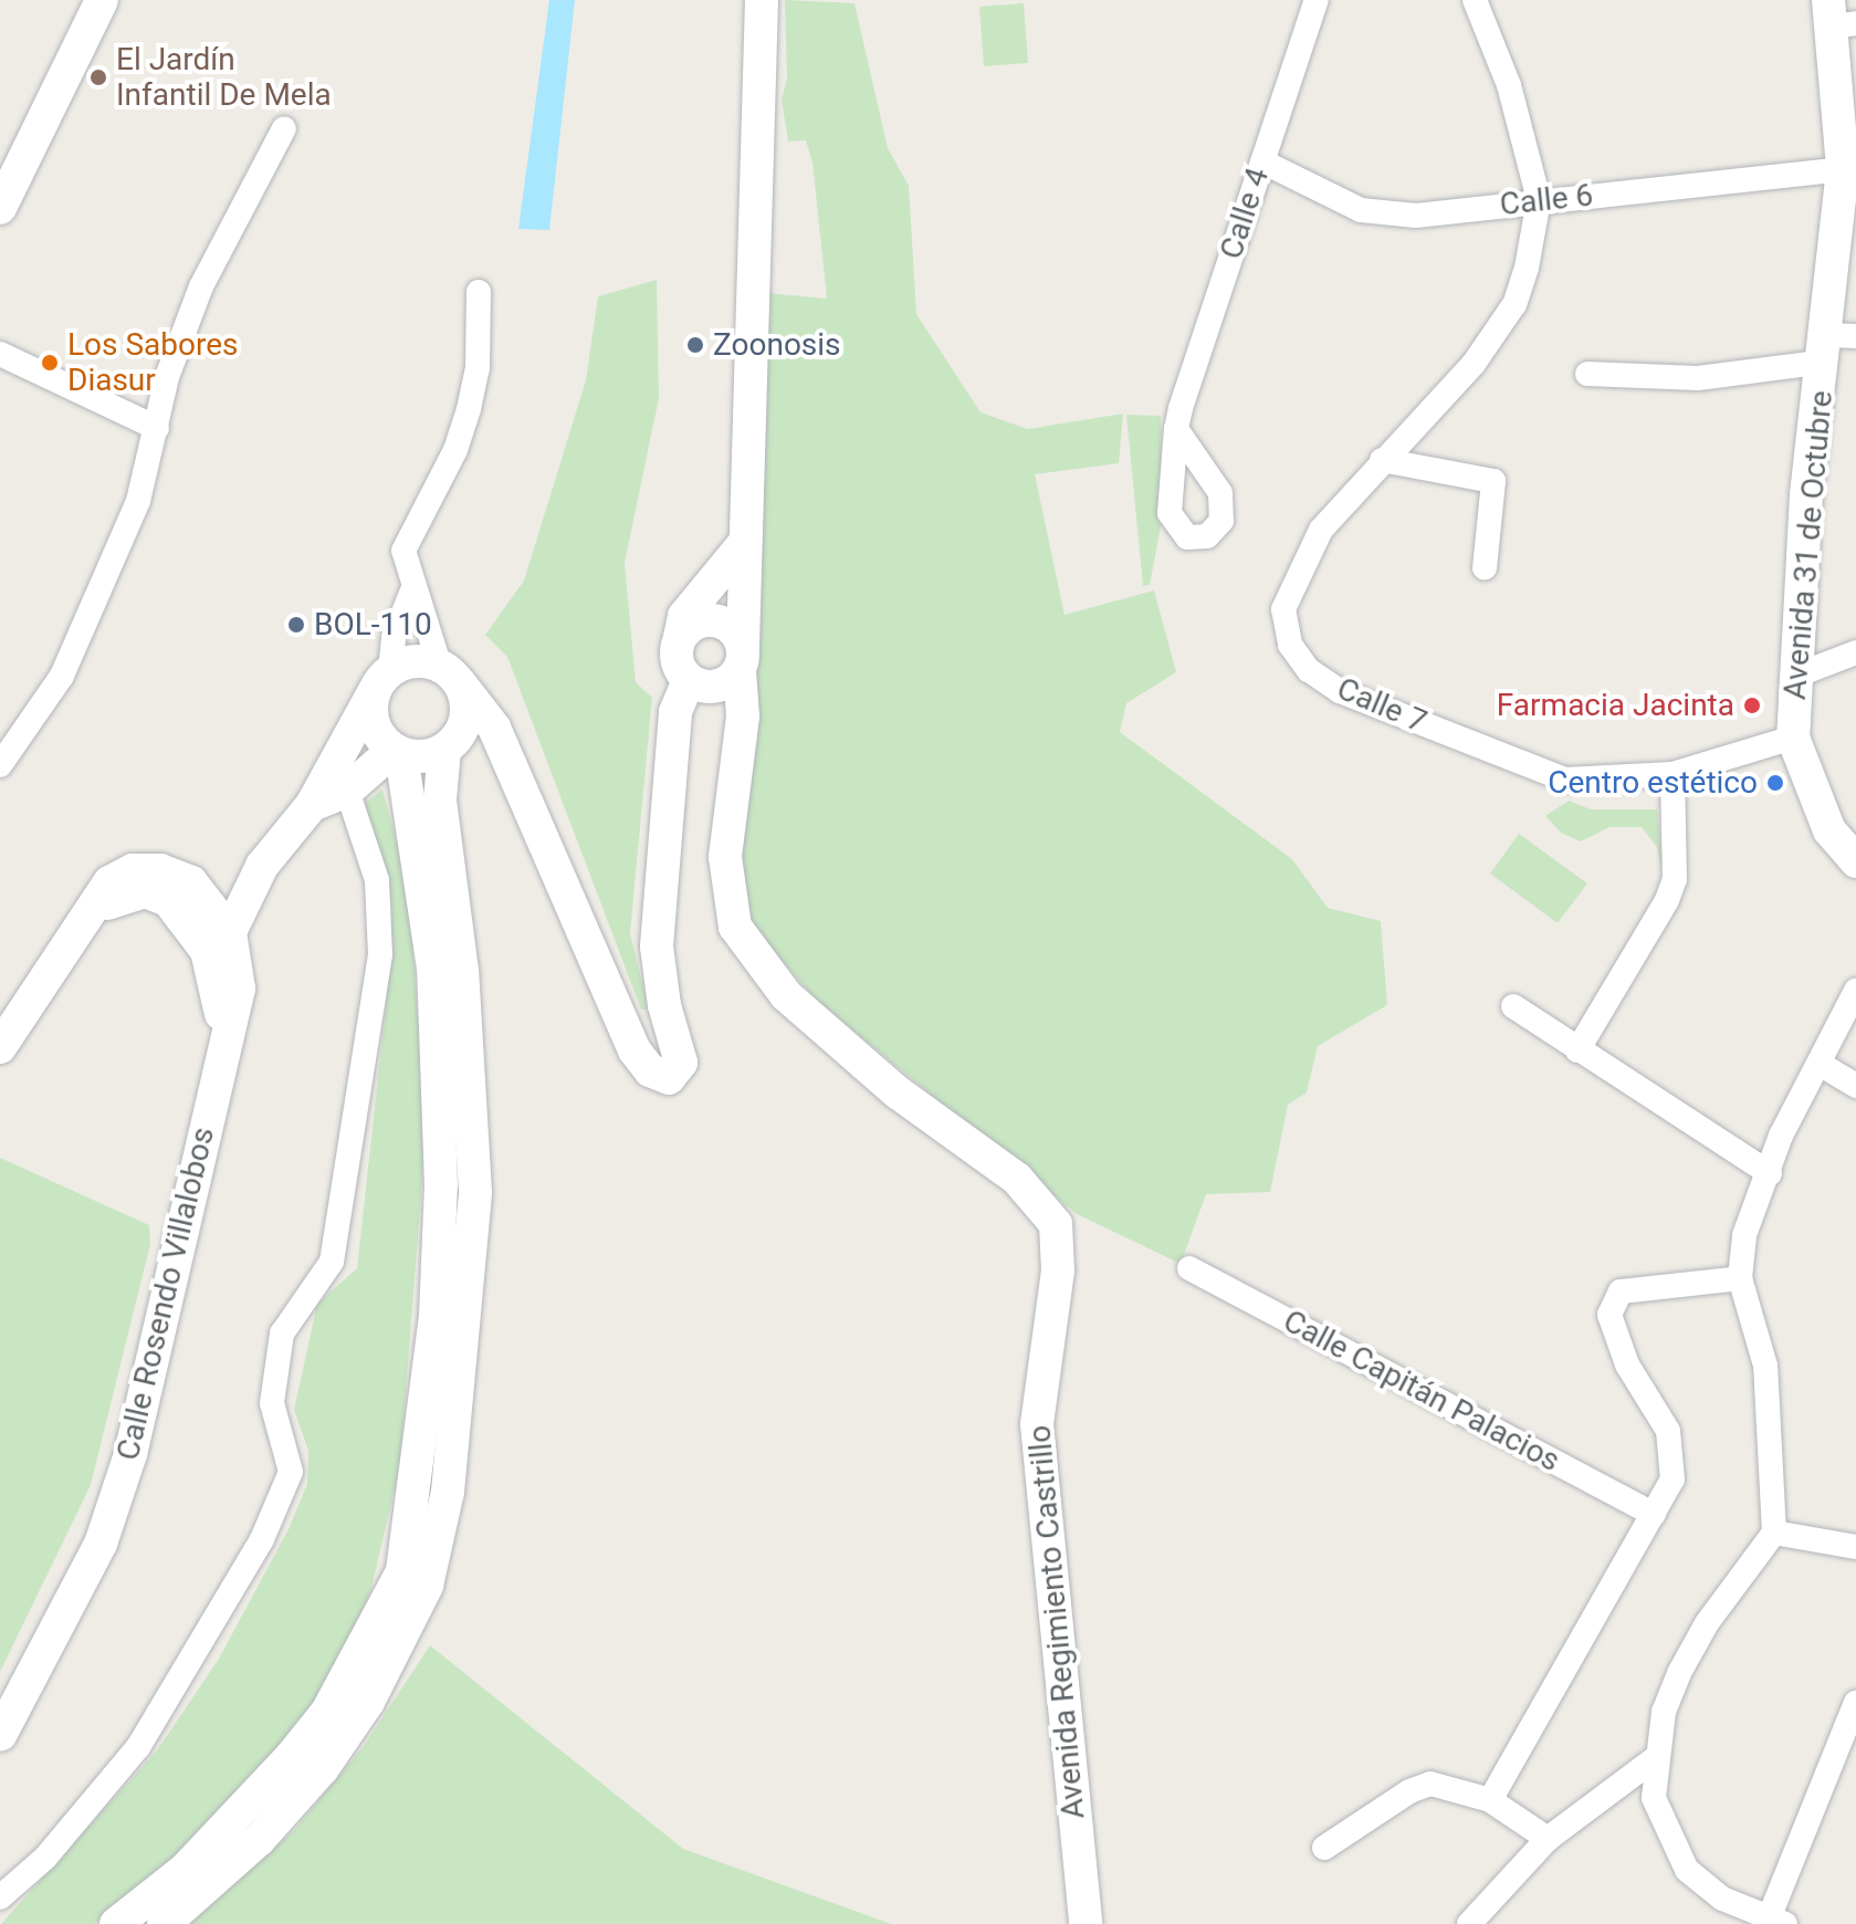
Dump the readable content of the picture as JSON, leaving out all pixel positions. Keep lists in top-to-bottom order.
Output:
{
  "streets": {
    "main road": ["Avenida 31 de Octubre", "Calle Rosendo Villalobos", "Avenida Regimiento Castrillo"],
    "street": [
      "Calle 6",
      "Calle 4",
      "Calle 7",
      "Calle Capitán Palacios"
    ]
  },
  "crossings": [
    ["Calle 6", "Calle 4"],
    ["Calle 6", "Avenida 31 de Octubre"],
    ["Calle 6", "Calle 7"],
    ["Avenida 31 de Octubre", "Calle 7"]
  ],
  "places": [
    "El Jardín Infantil De Mela",
    "Zoonosis",
    "Los Sabores Diasur",
    "BOL-110",
    "Farmacia Jacinta",
    "Centro estético"
  ]
}
